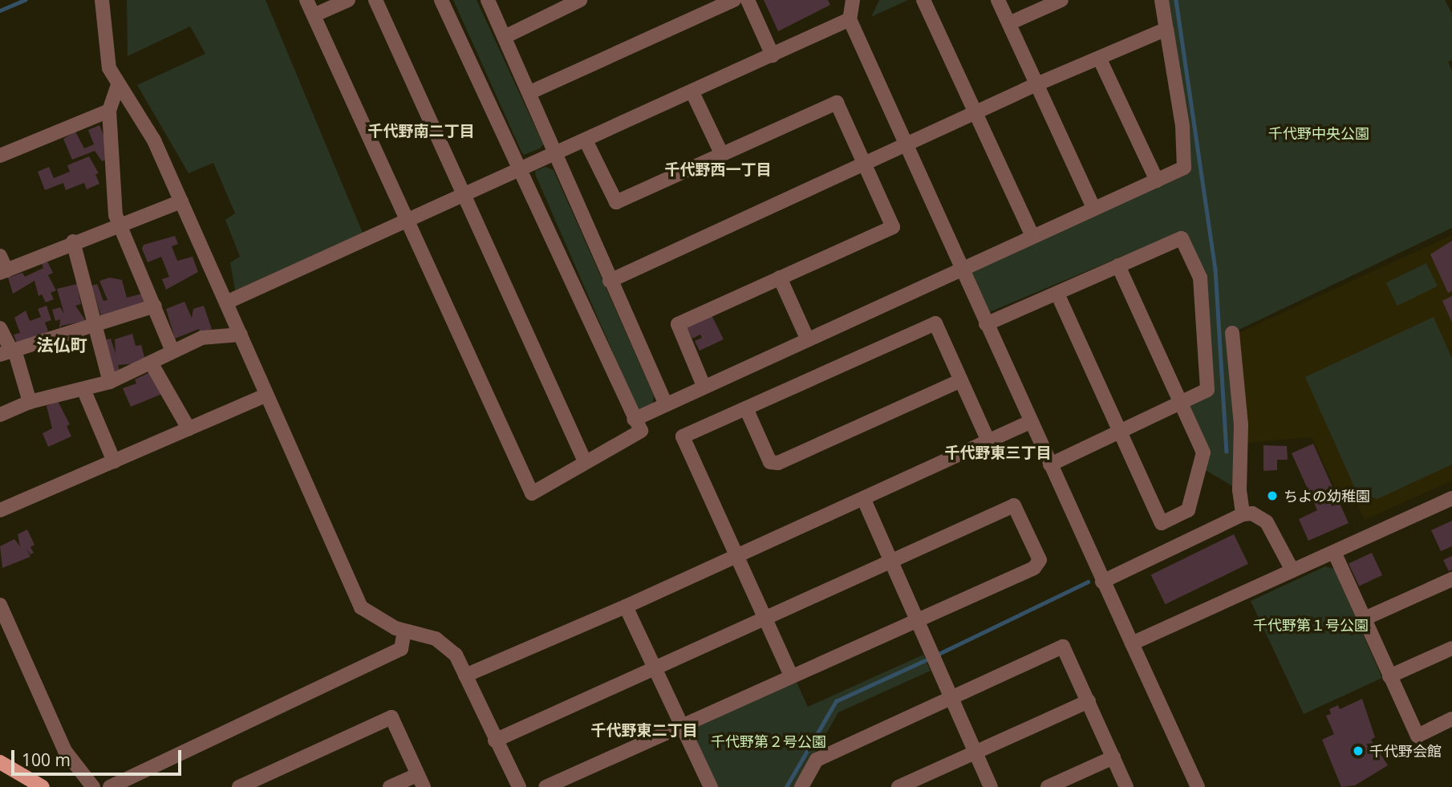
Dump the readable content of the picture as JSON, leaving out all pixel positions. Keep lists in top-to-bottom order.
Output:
{
  "districts": [
    "千代野南二丁目",
    "千代野西一丁目",
    "法仏町",
    "千代野東三丁目",
    "千代野東二丁目"
  ],
  "parks": ["千代野中央公園", "千代野第１号公園", "千代野第２号公園"],
  "places": ["ちよの幼稚園", "千代野会館"],
  "scale_bar": "100 m"
}
